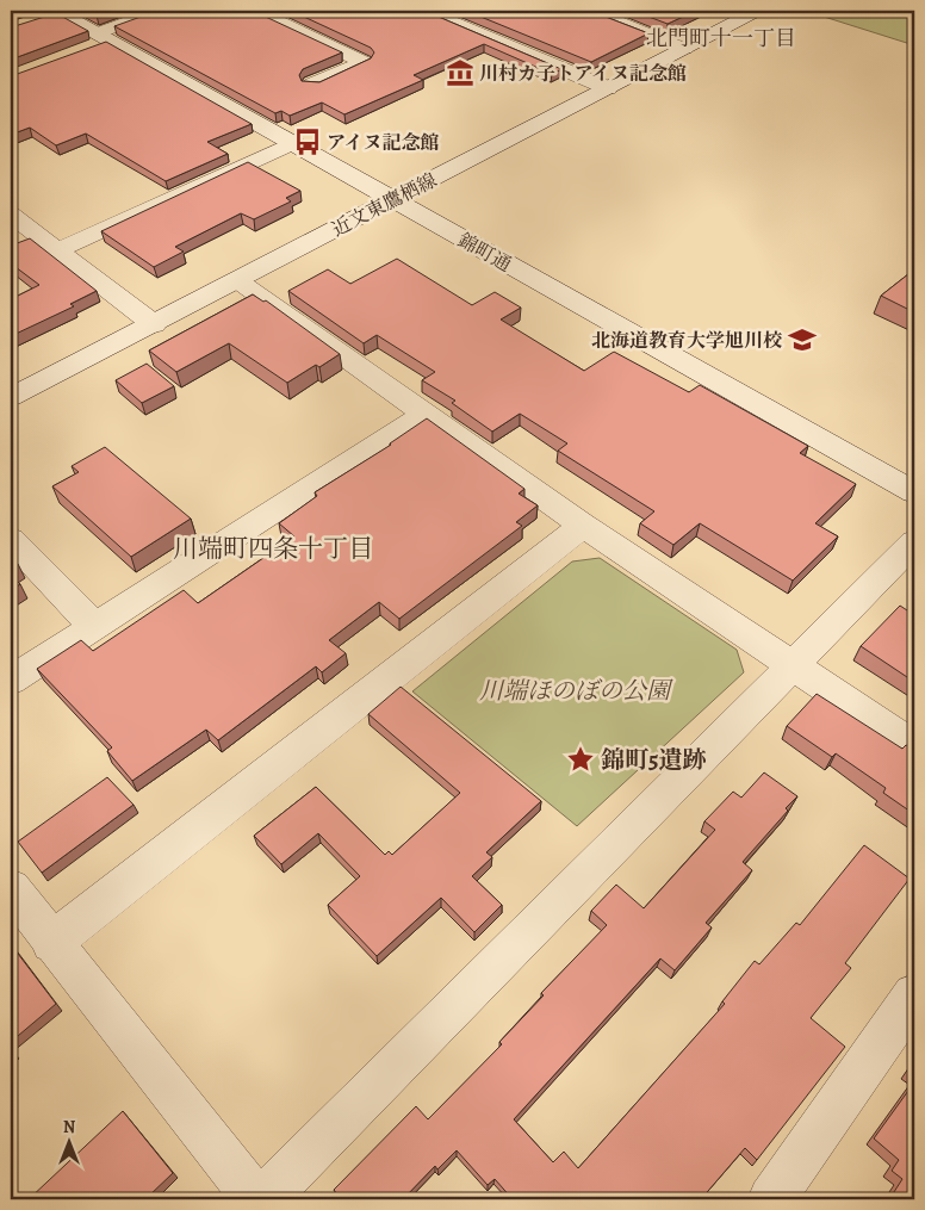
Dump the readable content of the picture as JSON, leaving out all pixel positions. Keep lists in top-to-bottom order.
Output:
{
  "streets": {
    "street": ["近文東鷹栖線", "錦町通"]
  },
  "crossings": [
    ["近文東鷹栖線", "錦町通"]
  ],
  "districts": ["北門町十一丁目", "川端町四条十丁目"],
  "parks": ["川端ほのぼの公園"],
  "places": {
    "museum": ["川村カ子トアイヌ記念館"],
    "bus stop": ["アイヌ記念館"],
    "school or university": ["北海道教育大学旭川校"],
    "place": ["錦町5遺跡"]
  },
  "north": "top"
}
